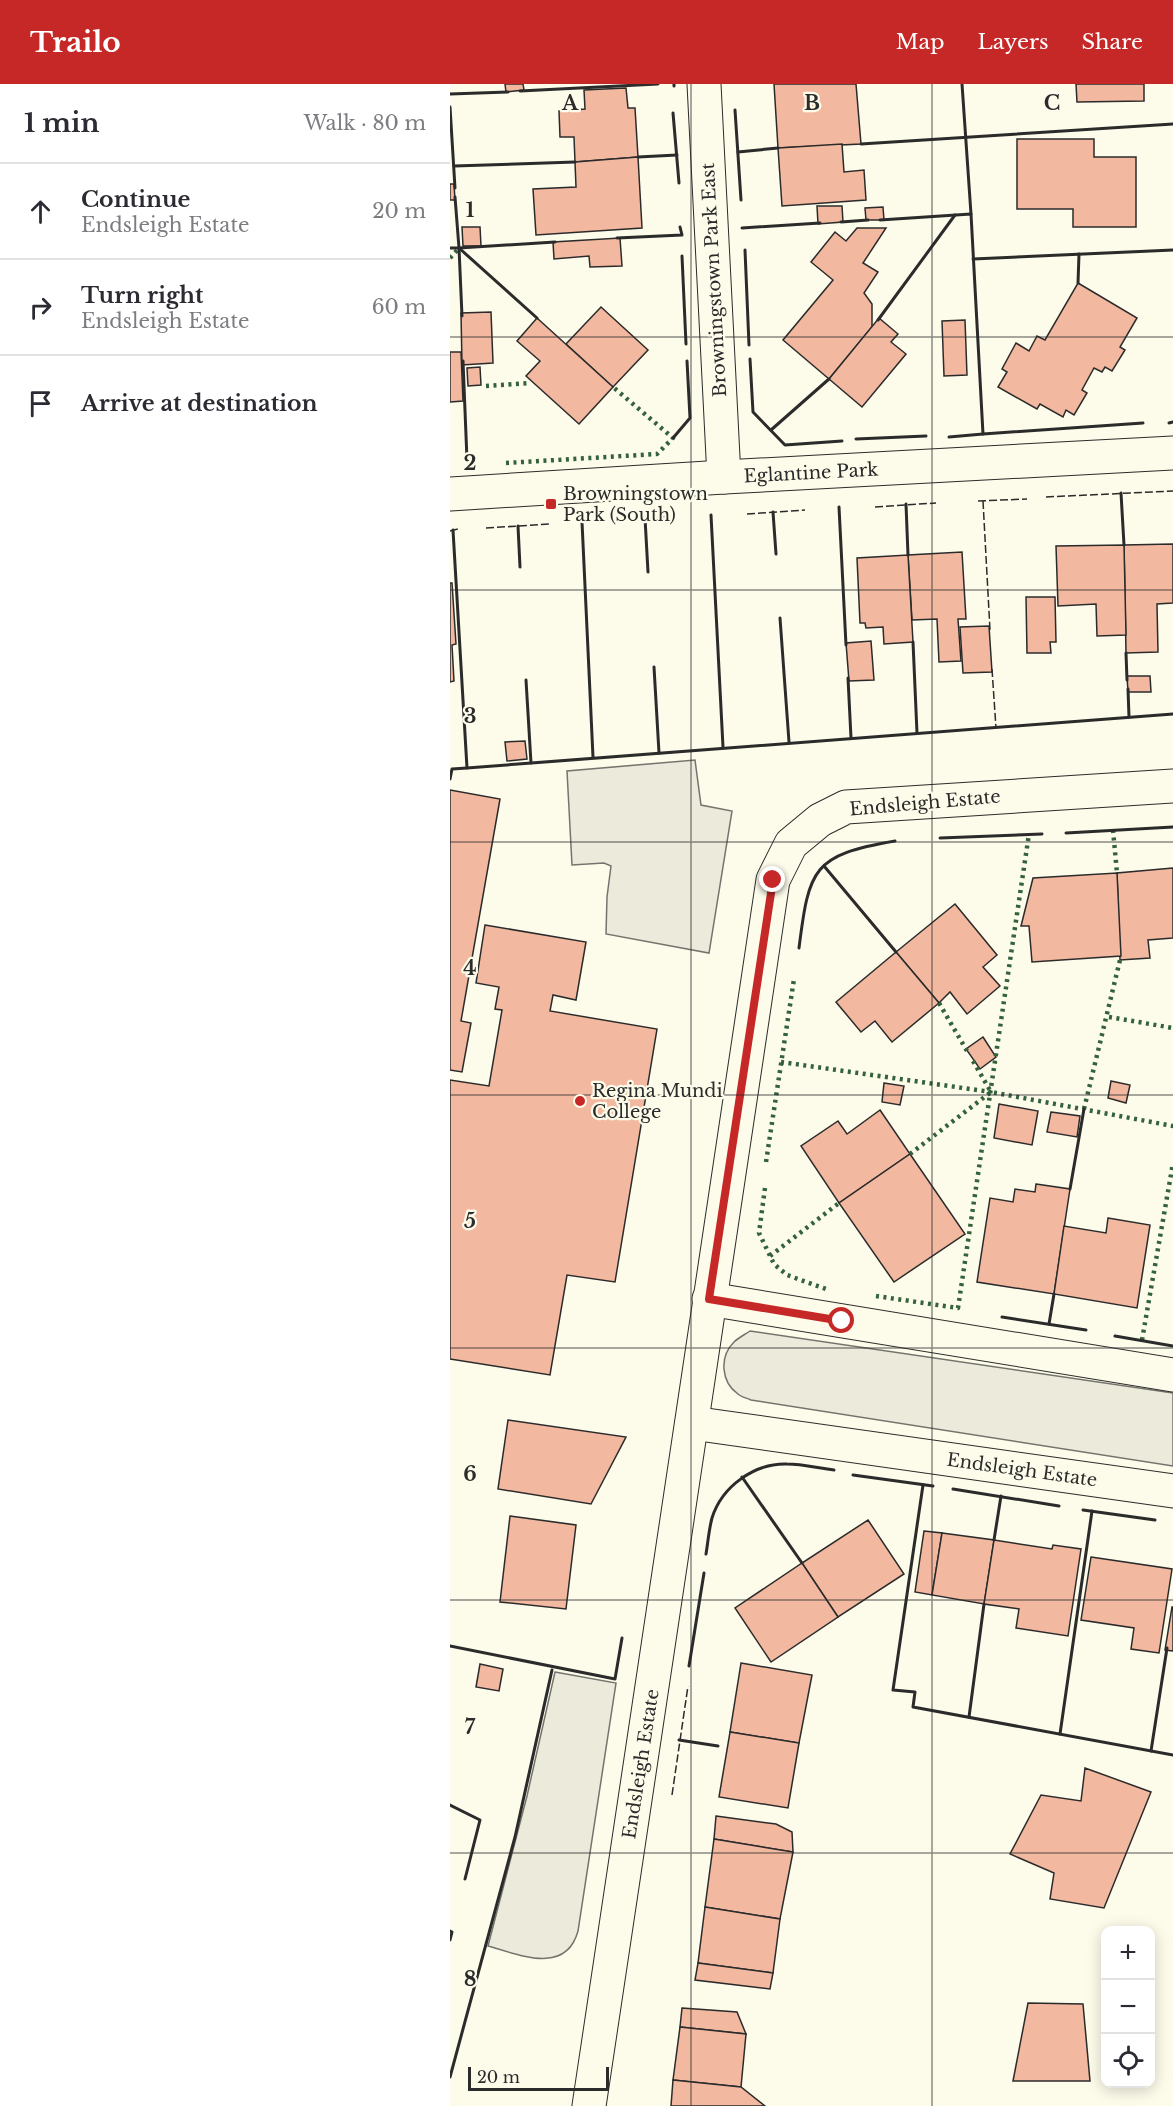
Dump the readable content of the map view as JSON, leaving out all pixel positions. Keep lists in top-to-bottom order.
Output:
{
  "streets": {
    "street": ["Browningstown Park East", "Eglantine Park", "Endsleigh Estate"]
  },
  "crossings": [
    ["Browningstown Park East", "Eglantine Park"]
  ],
  "places": {
    "transit": ["Browningstown Park (South)"],
    "other": ["Regina Mundi College"]
  },
  "scale_bar": "20 m",
  "page": {
    "header": "Trailo",
    "nav": ["Map", "Layers", "Share"],
    "heading": ["1 min", "Walk · 80 m"],
    "list": [
      ["Continue", "Endsleigh Estate", "20 m"],
      ["Turn right", "Endsleigh Estate", "60 m"],
      "Arrive at destination"
    ],
    "map_buttons": ["+", "−"],
    "scale": "20 m"
  },
  "grid": {
    "columns": ["A", "B", "C"],
    "rows": [
      "1",
      "2",
      "3",
      "4",
      "5",
      "6",
      "7",
      "8"
    ]
  }
}
